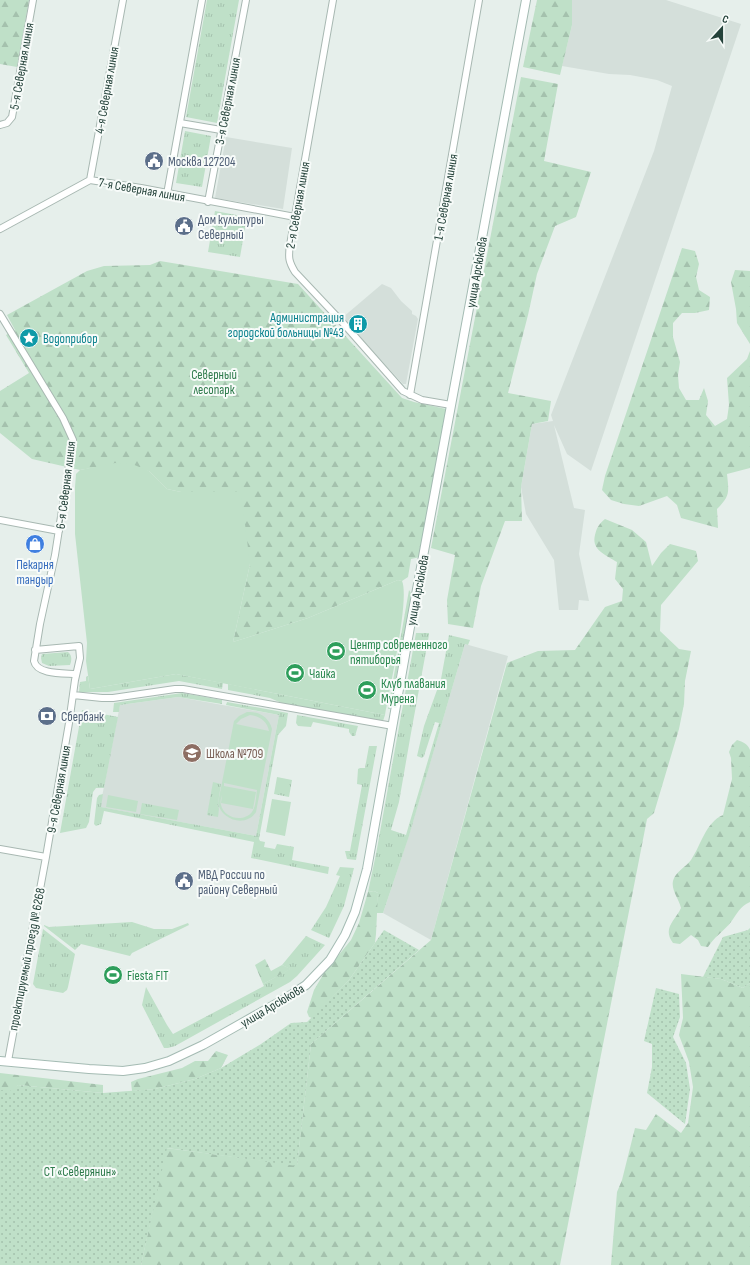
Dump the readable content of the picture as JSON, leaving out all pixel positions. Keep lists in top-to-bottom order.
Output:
{
  "streets": {
    "street": [
      "5-я Северная линия",
      "4-я Северная линия",
      "3-я Северная линия",
      "7-я Северная линия",
      "1-я Северная линия",
      "2-я Северная линия",
      "улица Арсюкова",
      "6-я Северная линия",
      "9-я Северная линия",
      "проектируемый проезд № 6268"
    ]
  },
  "crossings": [
    ["4-я Северная линия", "7-я Северная линия"],
    ["3-я Северная линия", "7-я Северная линия"],
    ["7-я Северная линия", "2-я Северная линия"],
    ["1-я Северная линия", "2-я Северная линия"],
    ["2-я Северная линия", "улица Арсюкова"],
    ["улица Арсюкова", "проектируемый проезд № 6268"],
    ["6-я Северная линия", "9-я Северная линия"],
    ["9-я Северная линия", "проектируемый проезд № 6268"]
  ],
  "parks": ["Северный лесопарк", "СТ «Северянин»"],
  "places": {
    "public building": ["Москва 127204", "Дом культуры Северный", "МВД России по району Северный"],
    "building": ["Администрация городской больницы №43"],
    "place": ["Водоприбор"],
    "shop": ["Пекарня тандыр"],
    "sports": [
      "Центр современного пятиборья",
      "Чайка",
      "Клуб плавания Мурена",
      "Fiesta FIT"
    ],
    "bank": ["Сбербанк"],
    "school or university": ["Школа №709"]
  },
  "north": "top"
}
